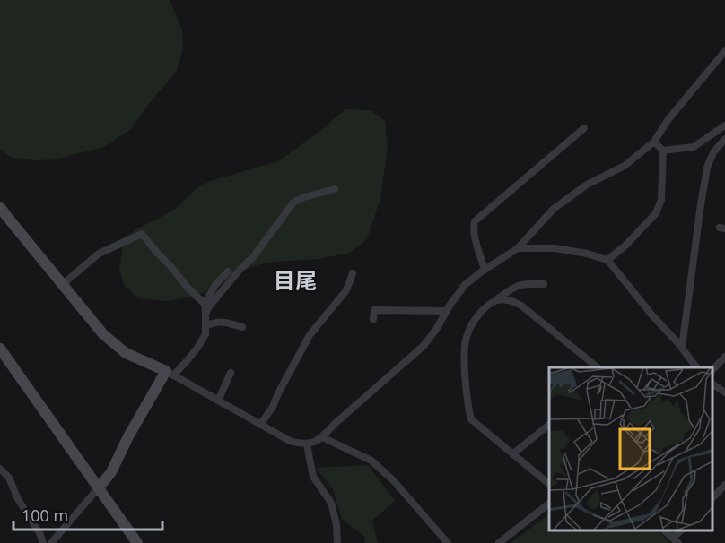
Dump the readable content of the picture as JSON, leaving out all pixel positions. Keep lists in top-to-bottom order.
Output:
{
  "districts": ["目尾"],
  "scale_bar": "100 m"
}
